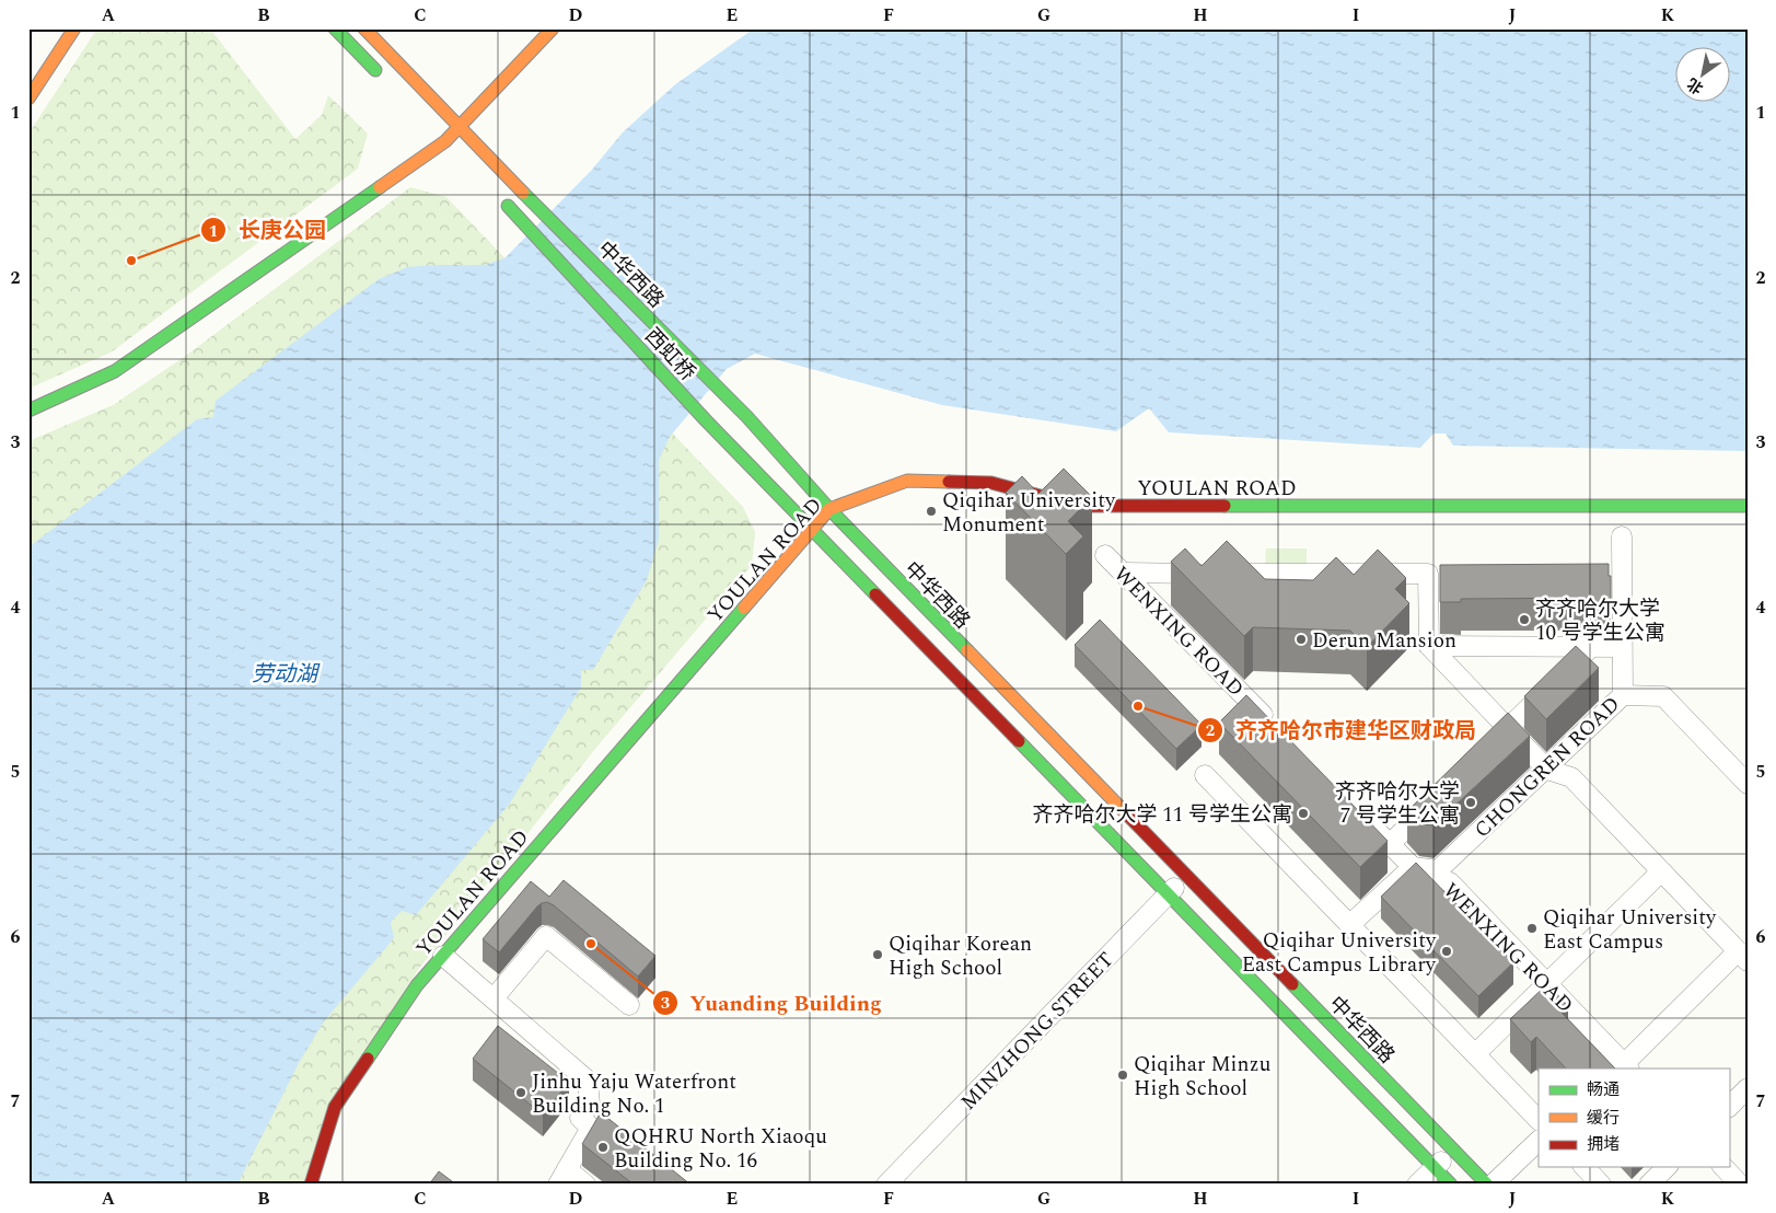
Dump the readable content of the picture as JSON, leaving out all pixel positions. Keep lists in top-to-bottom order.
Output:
{
  "streets": {
    "main road": ["中华西路", "西虹桥", "YOULAN ROAD"],
    "street": ["WENXING ROAD", "CHONGREN ROAD", "MINZHONG STREET"]
  },
  "crossings": [
    ["中华西路", "YOULAN ROAD"],
    ["中华西路", "MINZHONG STREET"],
    ["西虹桥", "YOULAN ROAD"],
    ["WENXING ROAD", "CHONGREN ROAD"]
  ],
  "water": ["劳动湖"],
  "places": [
    "长庚公园",
    "Qiqihar University Monument",
    "齐齐哈尔大学 10 号学生公寓",
    "Derun Mansion",
    "齐齐哈尔市建华区财政局",
    "齐齐哈尔大学 7 号学生公寓",
    "齐齐哈尔大学 11 号学生公寓",
    "Qiqihar University East Campus",
    "Yuanding Building",
    "Qiqihar University East Campus Library",
    "Qiqihar Korean High School",
    "Qiqihar Minzu High School",
    "Jinhu Yaju Waterfront Building No. 1",
    "QQHRU North Xiaoqu Building No. 16"
  ],
  "legend": ["畅通", "缓行", "拥堵"],
  "north": "bottom left",
  "grid": {
    "columns": [
      "A",
      "B",
      "C",
      "D",
      "E",
      "F",
      "G",
      "H",
      "I",
      "J",
      "K"
    ],
    "rows": [
      "1",
      "2",
      "3",
      "4",
      "5",
      "6",
      "7"
    ]
  }
}
